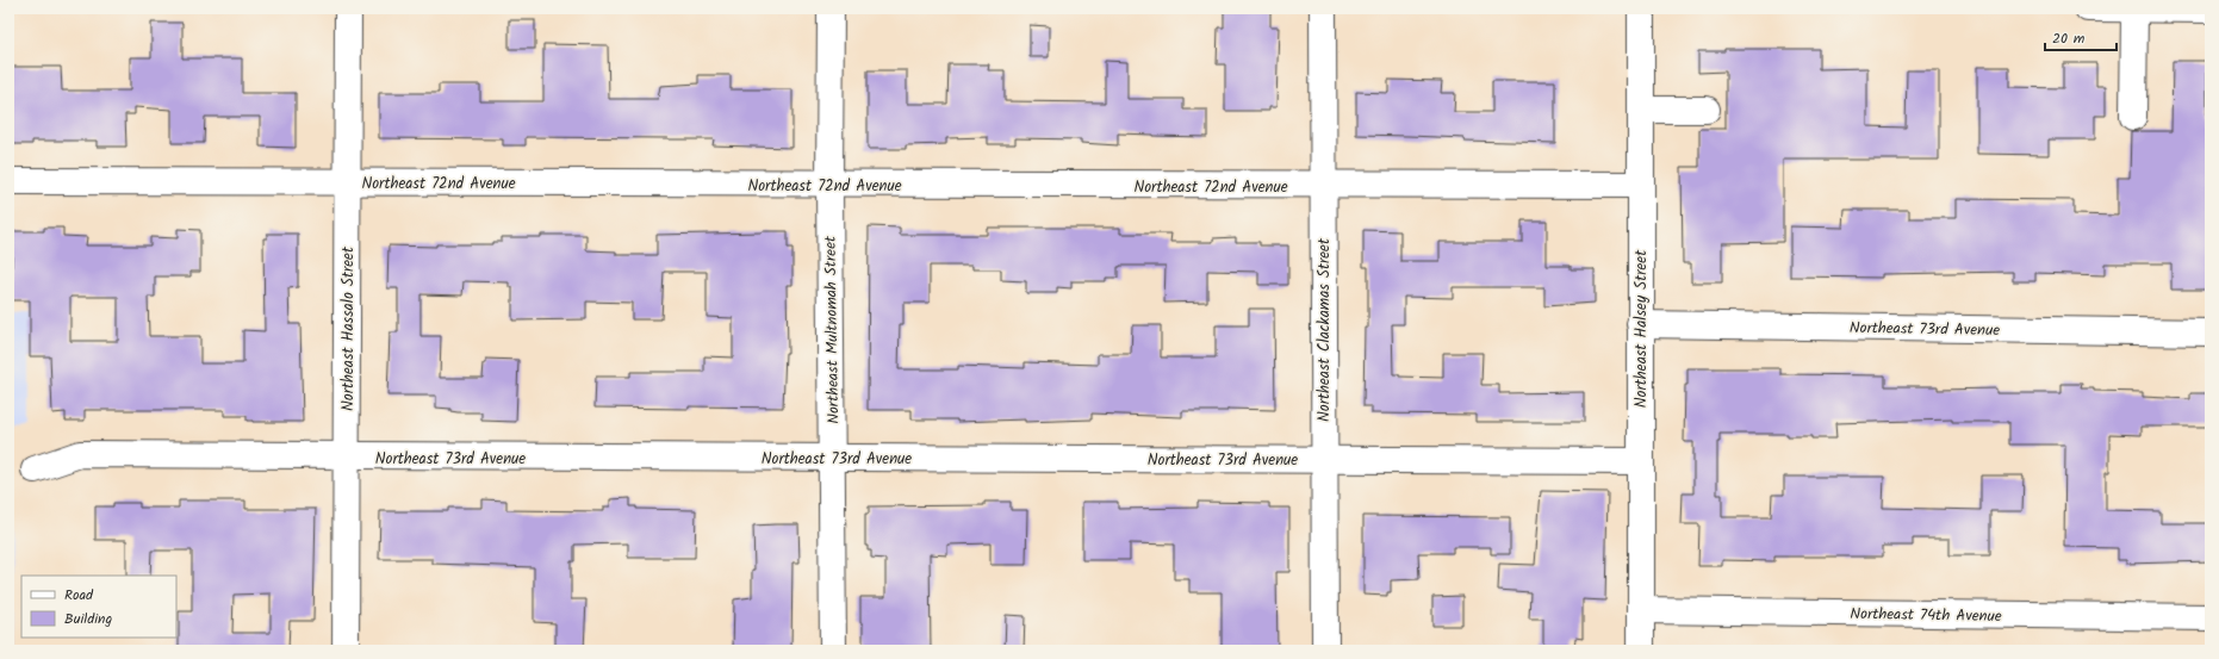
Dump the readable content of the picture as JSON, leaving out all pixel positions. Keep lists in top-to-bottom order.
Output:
{
  "streets": {
    "street": [
      "Northeast 72nd Avenue",
      "Northeast 73rd Avenue",
      "Northeast Hassalo Street",
      "Northeast Halsey Street",
      "Northeast Multnomah Street",
      "Northeast Clackamas Street",
      "Northeast 74th Avenue"
    ]
  },
  "crossings": [
    ["Northeast 72nd Avenue", "Northeast Hassalo Street"],
    ["Northeast 72nd Avenue", "Northeast Halsey Street"],
    ["Northeast 72nd Avenue", "Northeast Multnomah Street"],
    ["Northeast 72nd Avenue", "Northeast Clackamas Street"],
    ["Northeast 73rd Avenue", "Northeast Hassalo Street"],
    ["Northeast 73rd Avenue", "Northeast Halsey Street"],
    ["Northeast 73rd Avenue", "Northeast Multnomah Street"],
    ["Northeast 73rd Avenue", "Northeast Clackamas Street"],
    ["Northeast Halsey Street", "Northeast 74th Avenue"]
  ],
  "legend": ["Road", "Building"],
  "scale_bar": "20 m"
}
